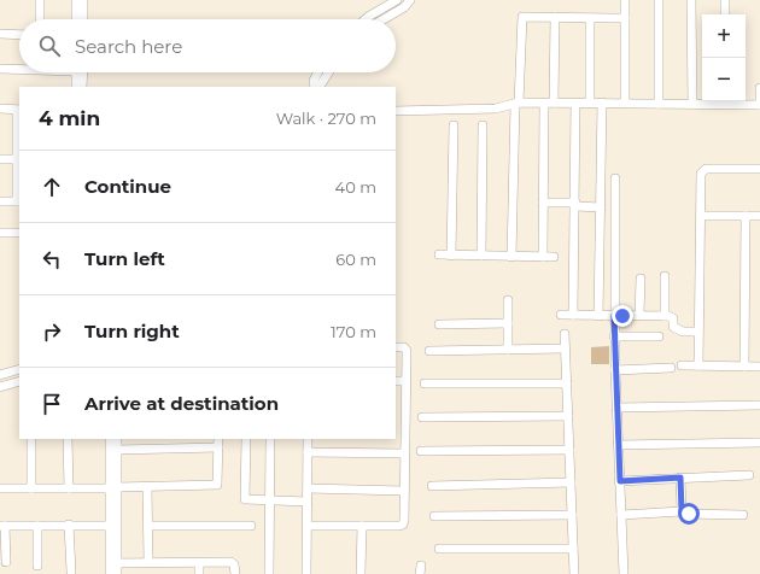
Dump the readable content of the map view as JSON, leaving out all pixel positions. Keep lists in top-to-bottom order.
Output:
{
  "page": {
    "map_buttons": ["+", "−"],
    "search": "Search here",
    "heading": ["4 min", "Walk · 270 m"],
    "list": [
      ["Continue", "40 m"],
      ["Turn left", "60 m"],
      ["Turn right", "170 m"],
      "Arrive at destination"
    ]
  }
}
